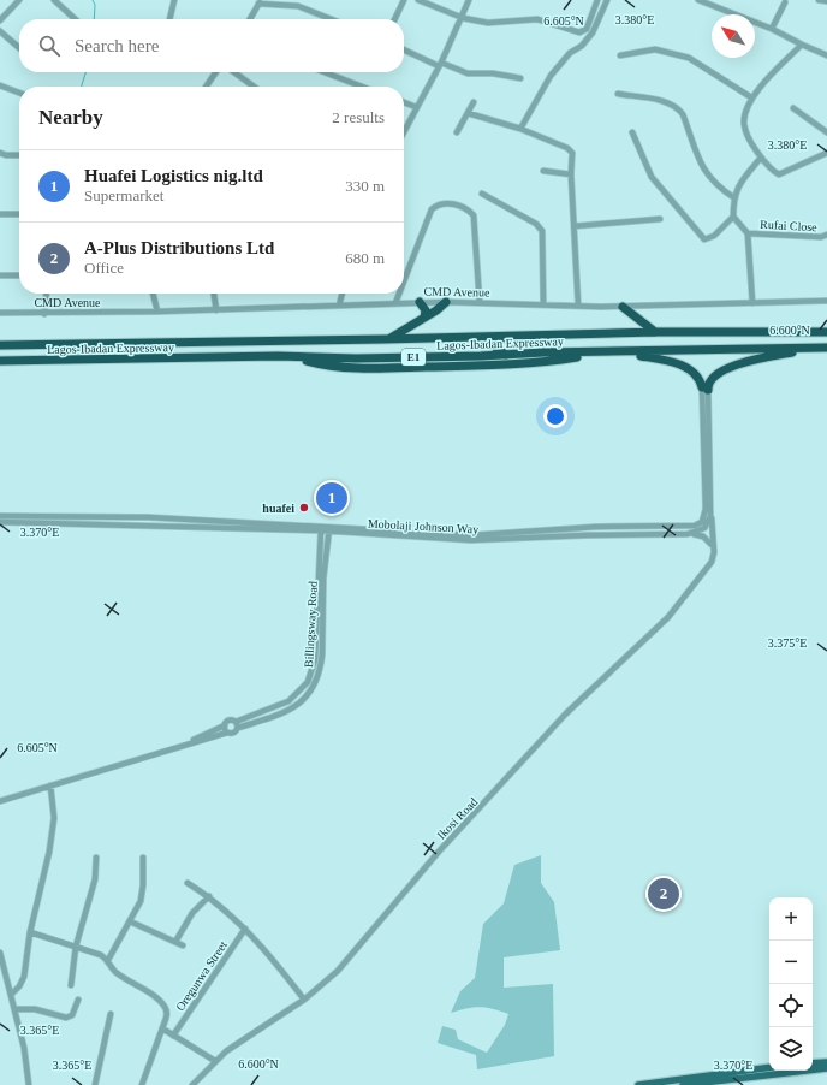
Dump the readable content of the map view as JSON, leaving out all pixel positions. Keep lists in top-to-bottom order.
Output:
{
  "streets": {
    "highway": ["Lagos-Ibadan Expressway", "E1"],
    "street": [
      "Rufai Close",
      "CMD Avenue",
      "Mobolaji Johnson Way",
      "Billingsway Road",
      "Ikosi Road",
      "Oregunwa Street"
    ]
  },
  "crossings": [
    ["Mobolaji Johnson Way", "Billingsway Road"]
  ],
  "places": ["huafei"],
  "north": "top left",
  "page": {
    "search": "Search here",
    "heading": ["Nearby", "2 results"],
    "list": [
      {
        "mark": "1",
        "name": "Huafei Logistics nig.ltd",
        "note": "Supermarket",
        "value": "330 m"
      },
      {
        "mark": "2",
        "name": "A-Plus Distributions Ltd",
        "note": "Office",
        "value": "680 m"
      }
    ],
    "pins": ["1", "2"],
    "map_buttons": ["+", "−"]
  },
  "coordinates": [
    "3.380°E",
    "6.605°N",
    "6.600°N",
    "3.370°E",
    "3.375°E",
    "3.365°E"
  ]
}
